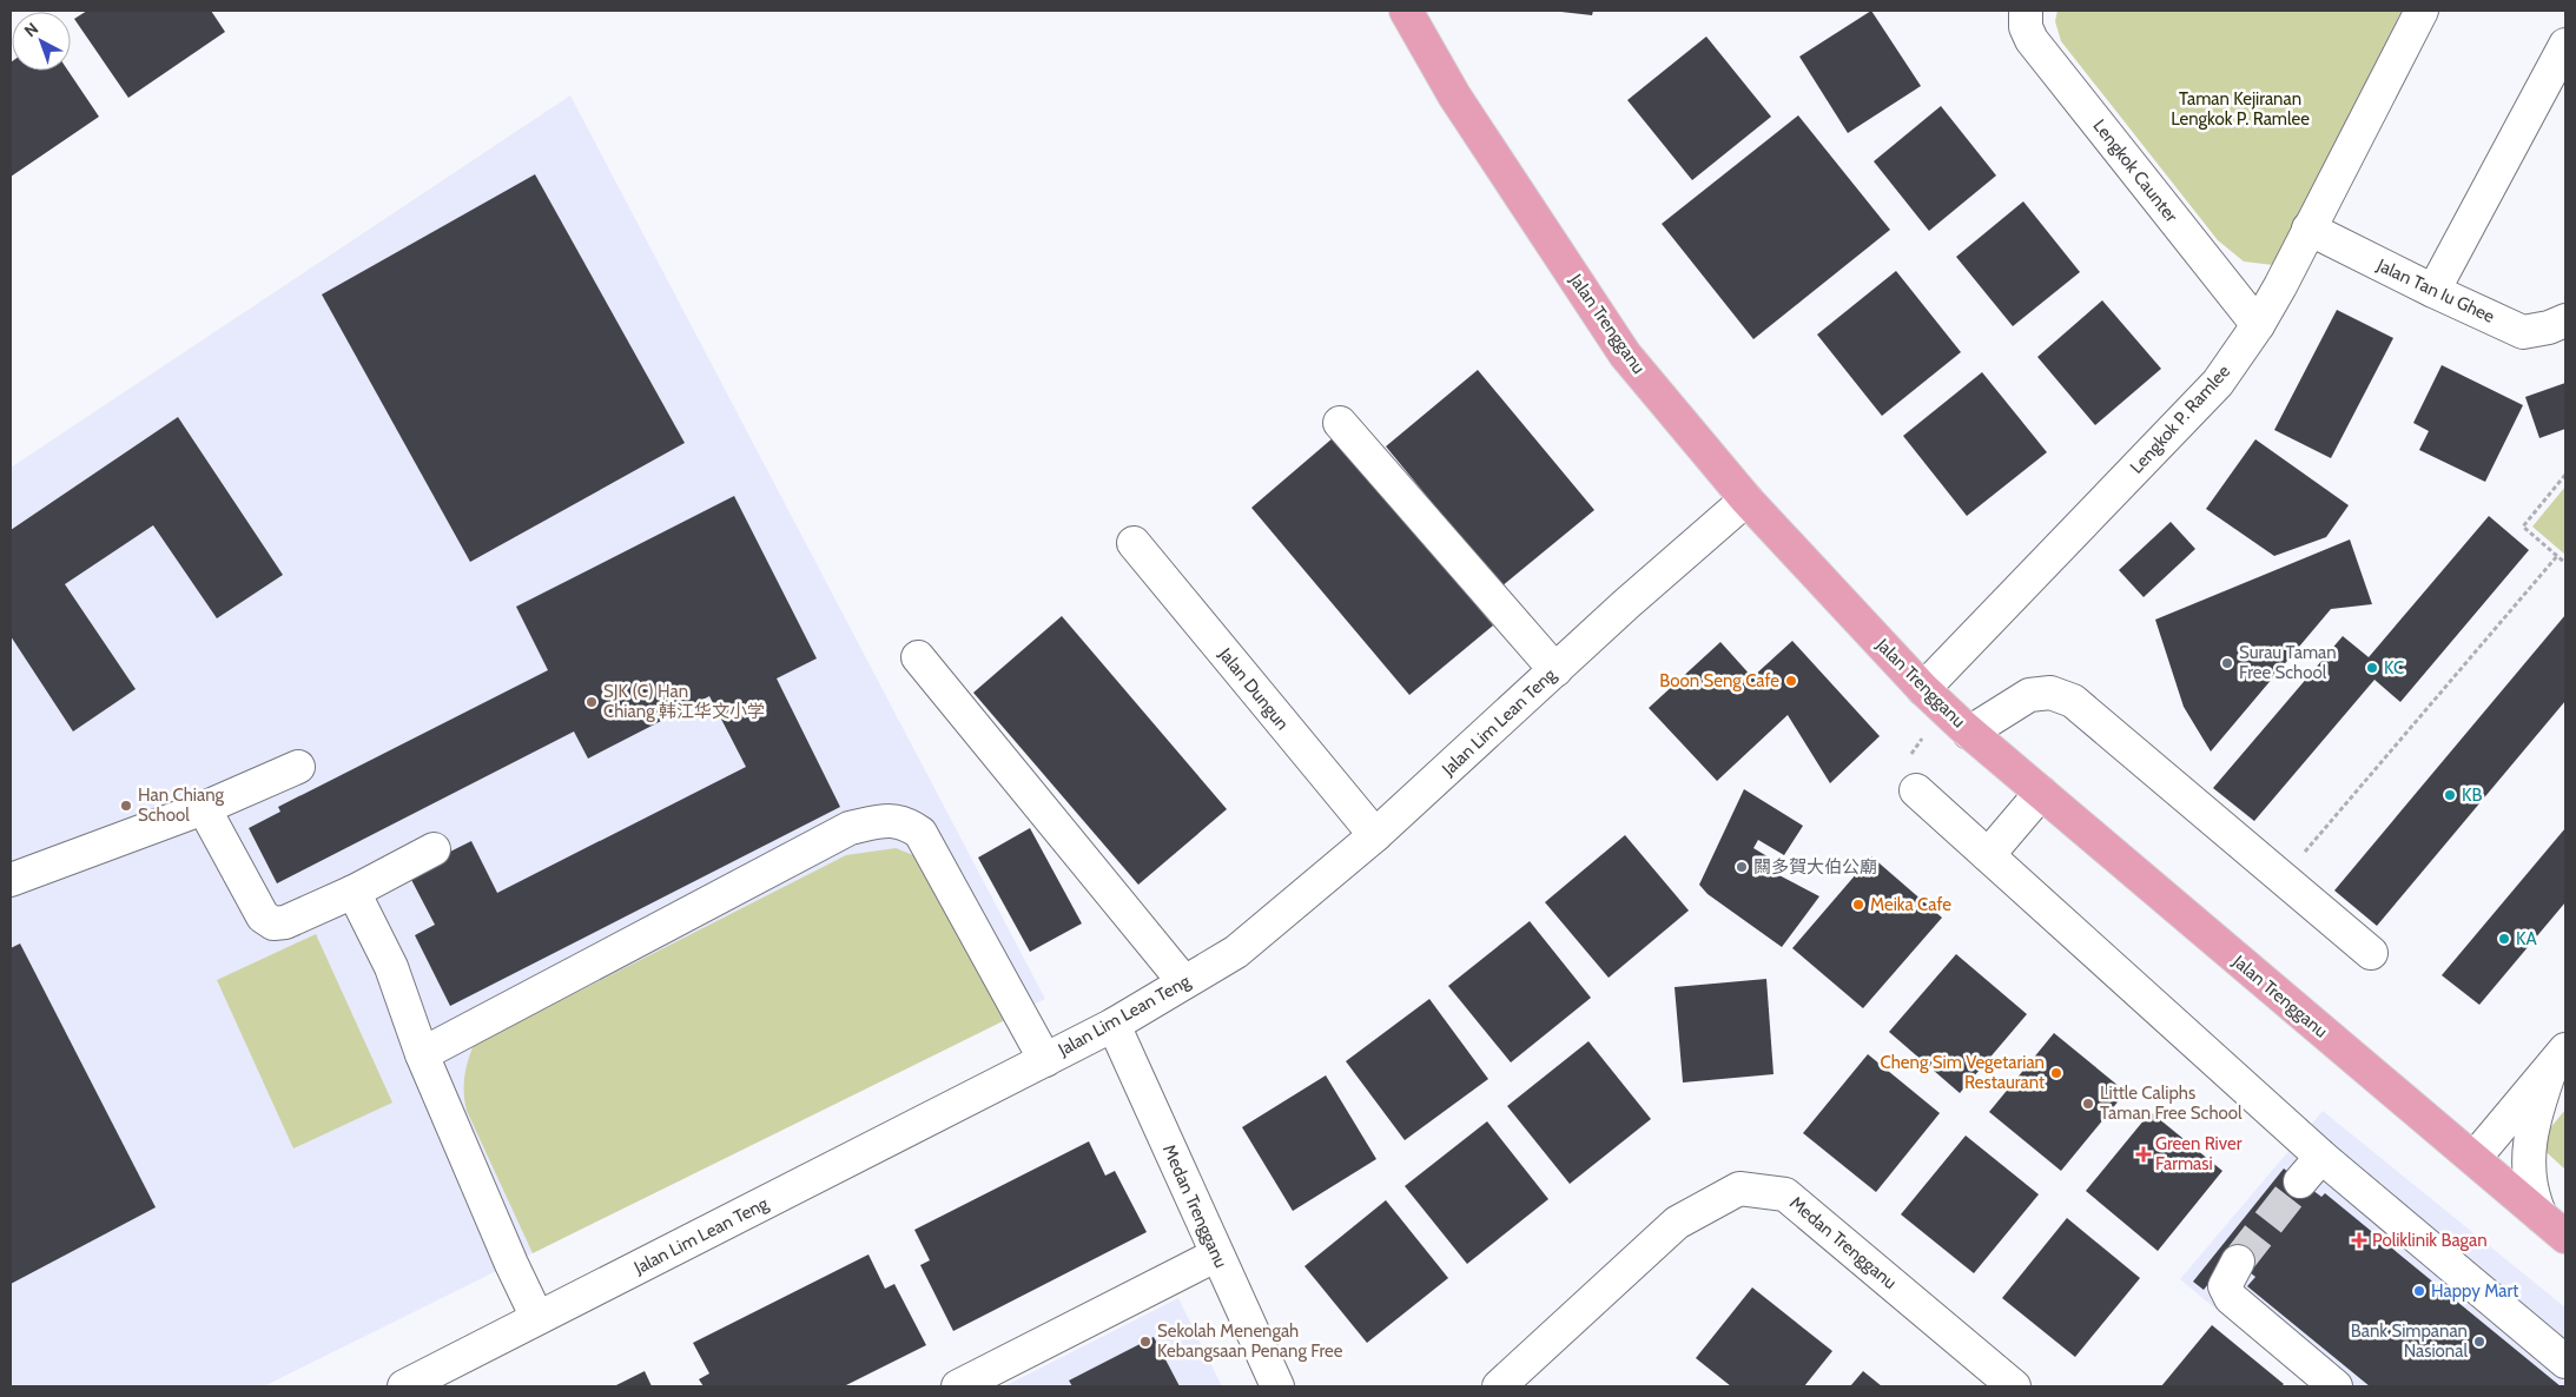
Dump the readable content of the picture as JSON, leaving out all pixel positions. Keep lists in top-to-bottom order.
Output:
{
  "streets": {
    "main road": ["Jalan Trengganu"],
    "street": [
      "Lengkok Caunter",
      "Jalan Tan Iu Ghee",
      "Lengkok P. Ramlee",
      "Jalan Dungun",
      "Jalan Lim Lean Teng",
      "Medan Trengganu"
    ]
  },
  "crossings": [
    ["Lengkok Caunter", "Lengkok P. Ramlee"],
    ["Jalan Tan Iu Ghee", "Lengkok P. Ramlee"],
    ["Jalan Trengganu", "Lengkok P. Ramlee"],
    ["Jalan Trengganu", "Jalan Lim Lean Teng"],
    ["Jalan Dungun", "Jalan Lim Lean Teng"],
    ["Jalan Lim Lean Teng", "Medan Trengganu"]
  ],
  "parks": ["Taman Kejiranan Lengkok P. Ramlee"],
  "places": {
    "other": [
      "Surau Taman Free School",
      "KC",
      "Boon Seng Cafe",
      "SJK (C) Han Chiang 韩江华文小学",
      "KB",
      "Han Chiang School",
      "闗多賀大伯公廟",
      "Meika Cafe",
      "KA",
      "Cheng Sim Vegetarian Restaurant",
      "Little Caliphs Taman Free School",
      "Happy Mart",
      "Sekolah Menengah Kebangsaan Penang Free",
      "Bank Simpanan Nasional"
    ],
    "health": ["Green River Farmasi", "Poliklinik Bagan"]
  },
  "north": "top left"
}
